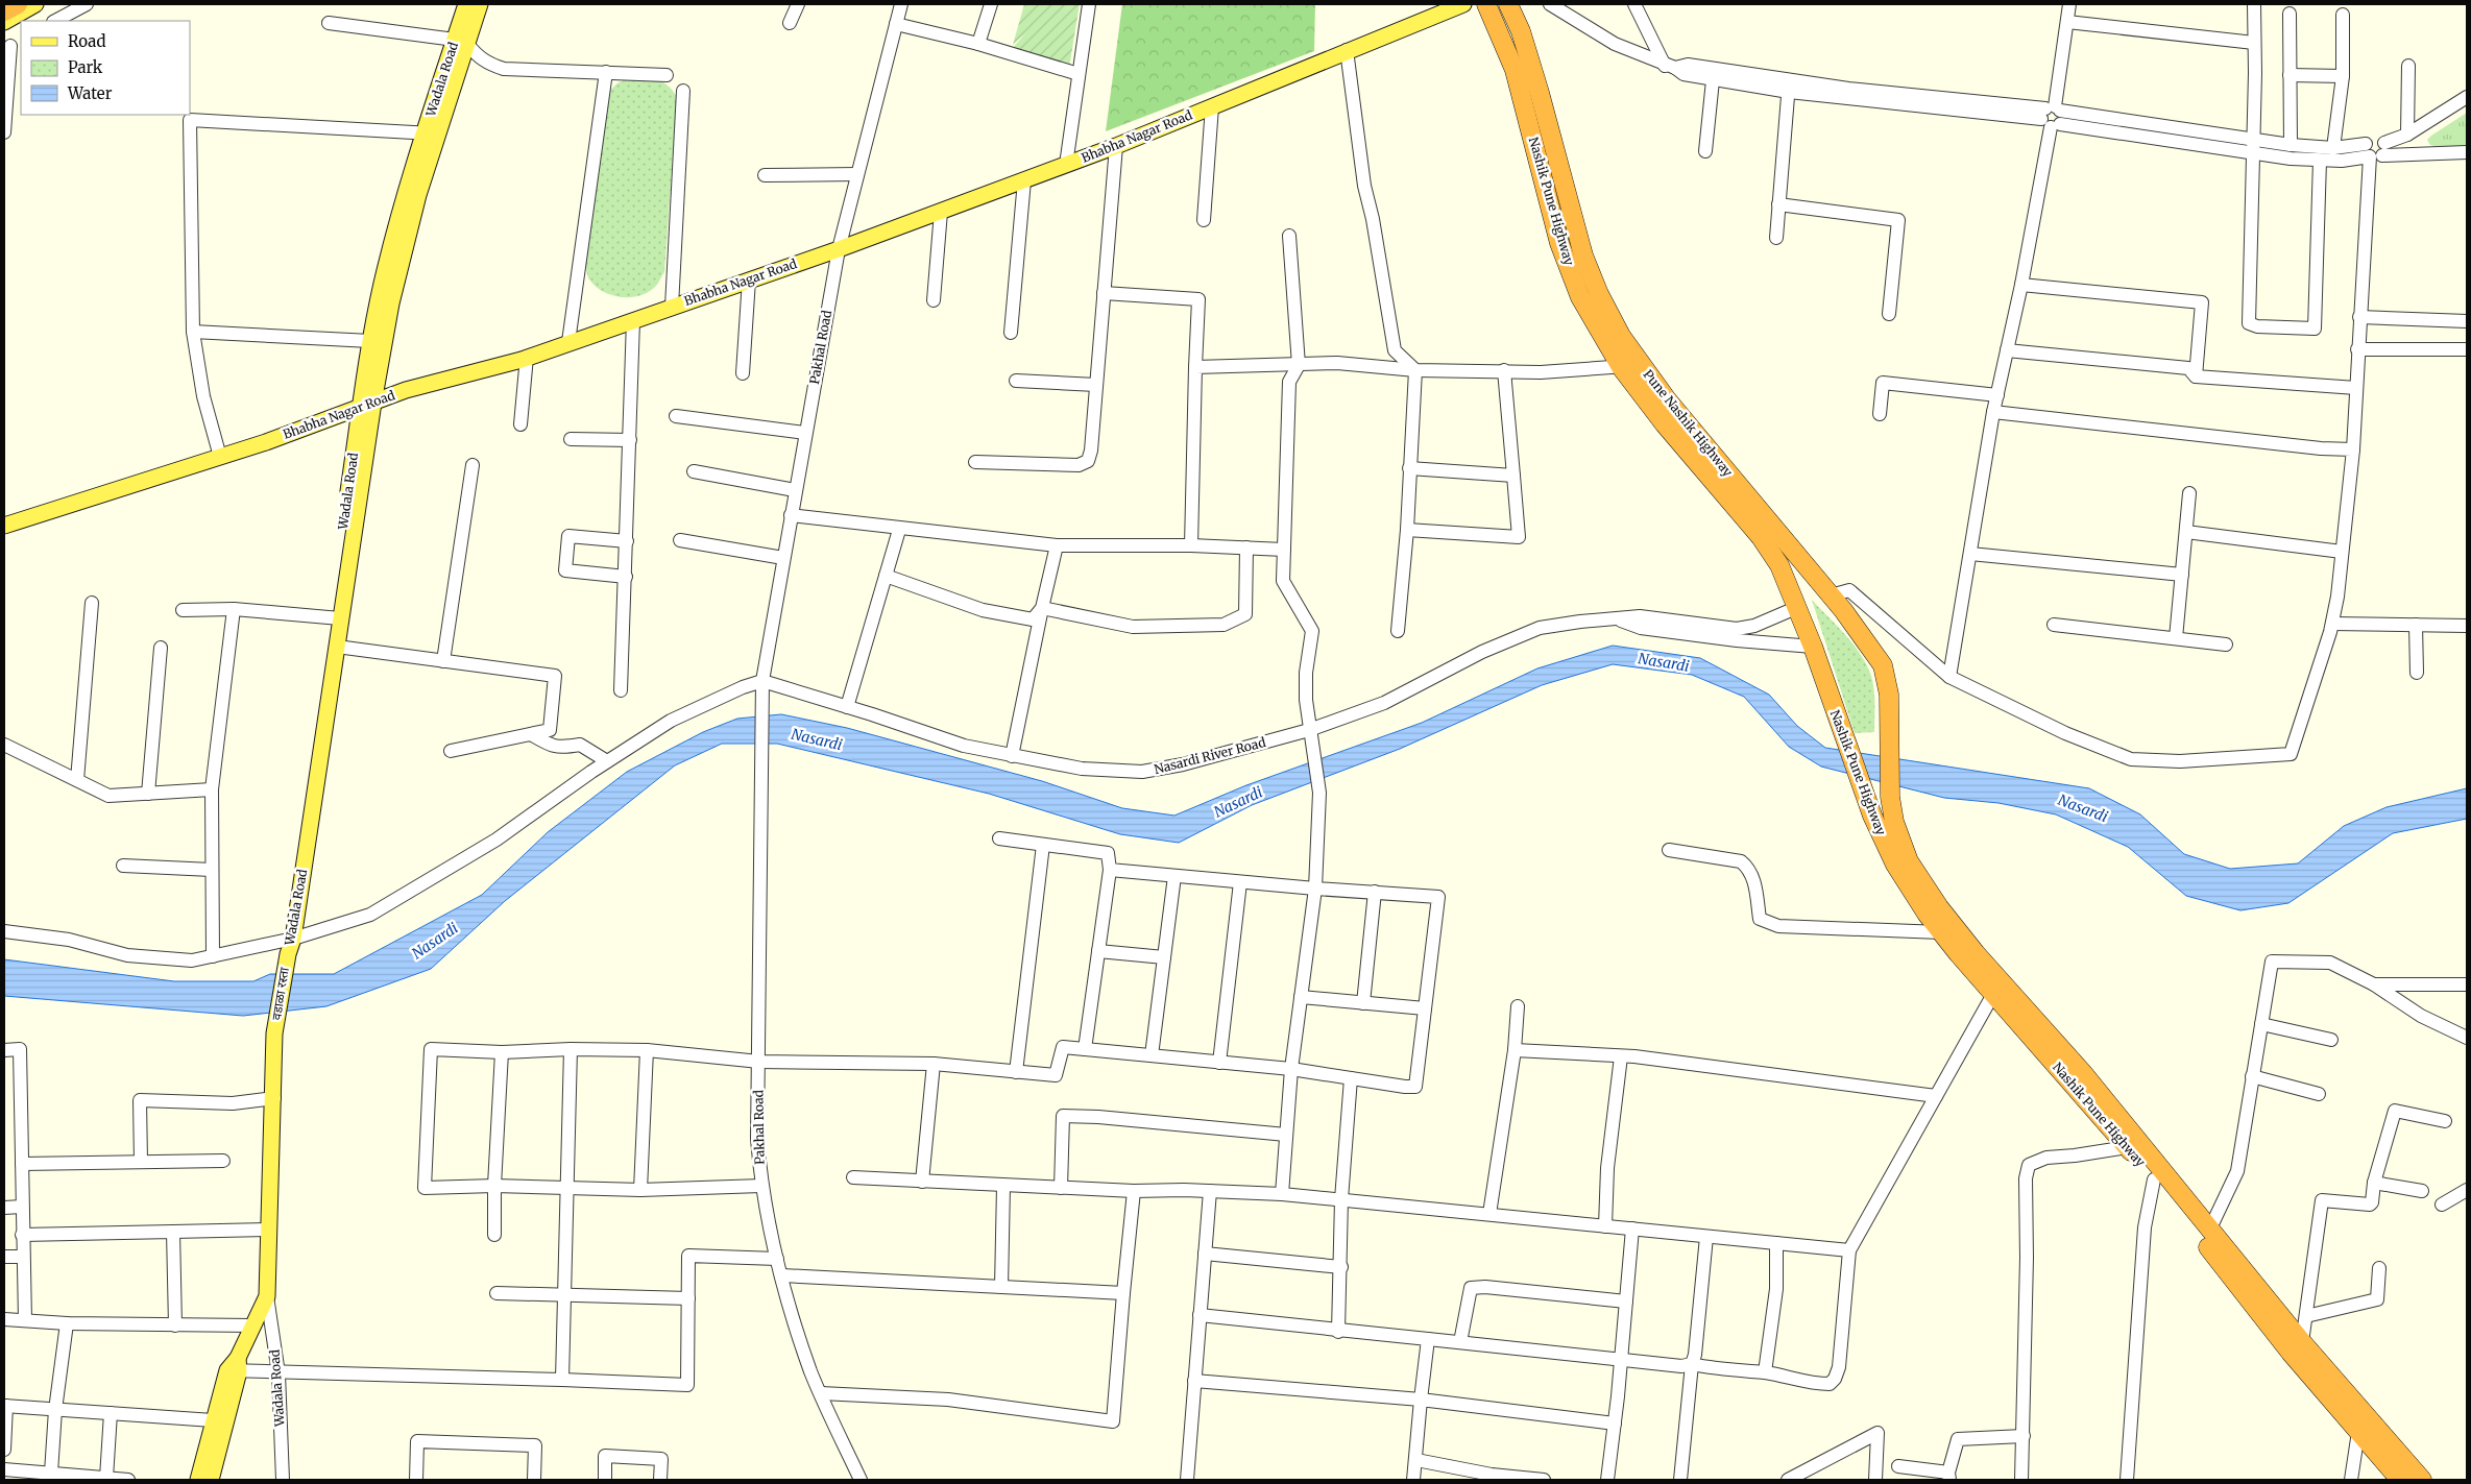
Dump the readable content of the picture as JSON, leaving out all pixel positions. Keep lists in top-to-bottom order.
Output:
{
  "streets": {
    "highway": ["Nashik Pune Highway", "Pune Nashik Highway"],
    "main road": ["Wadala Road", "Bhabha Nagar Road", "वडाळा रस्ता"],
    "street": ["Pakhal Road", "Nasardi River Road"]
  },
  "crossings": [
    ["Wadala Road", "Bhabha Nagar Road"],
    ["Wadala Road", "वडाळा रस्ता"],
    ["Bhabha Nagar Road", "Pakhal Road"],
    ["Nashik Pune Highway", "Pune Nashik Highway"],
    ["Nashik Pune Highway", "Nasardi River Road"],
    ["Pakhal Road", "Nasardi River Road"]
  ],
  "water": ["Nasardi"],
  "legend": ["Road", "Park", "Water"]
}
